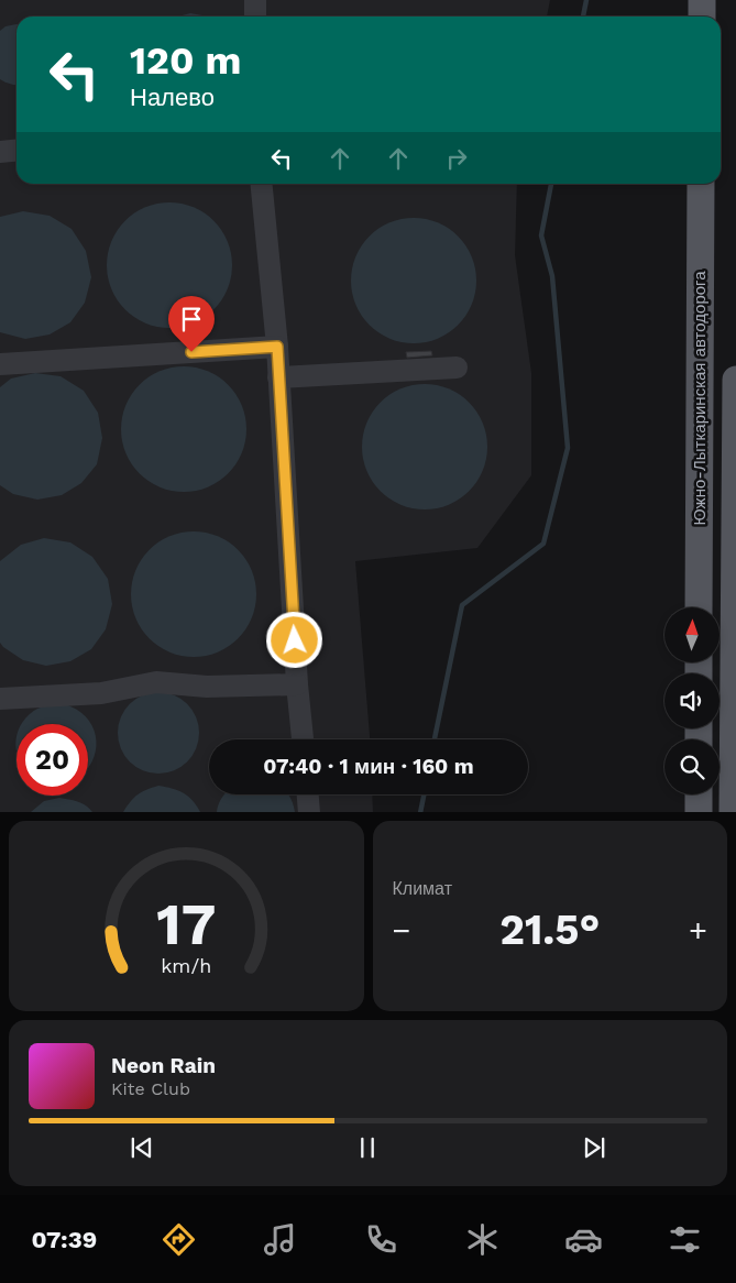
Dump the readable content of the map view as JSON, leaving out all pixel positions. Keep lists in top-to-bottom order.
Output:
{
  "streets": {
    "main road": ["Южно-Лыткаринская автодорога"]
  },
  "north": "top",
  "page": {
    "turn": ["120 m", "Налево"],
    "limit": "20",
    "trip": "07:40 · 1 мин · 160 m",
    "tile": "Климат",
    "heat": ["−", "21.5°", "+"],
    "song": ["Neon Rain", "Kite Club"],
    "tabs": "07:39",
    "gauge": ["17", "km/h"]
  }
}
